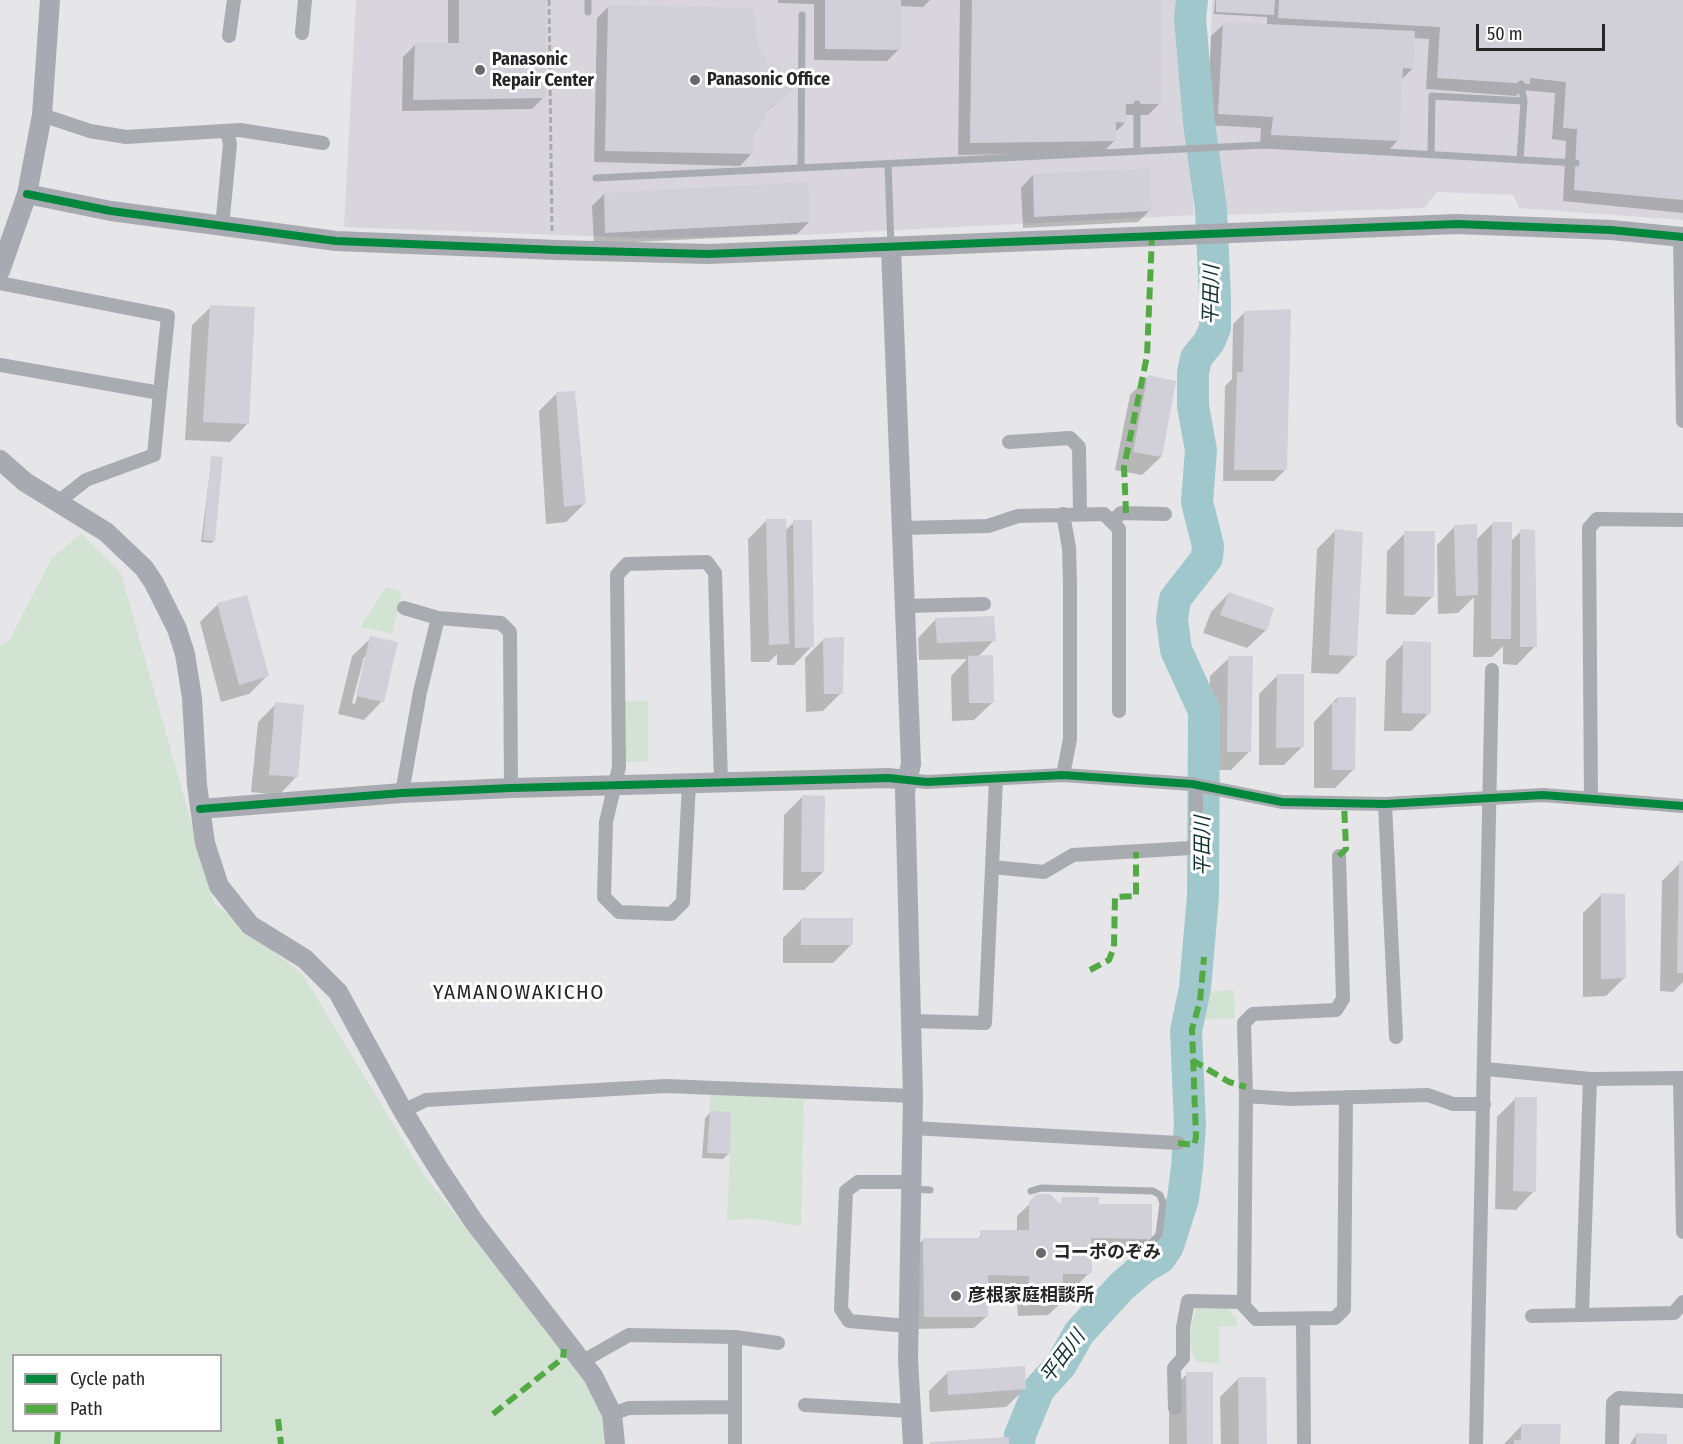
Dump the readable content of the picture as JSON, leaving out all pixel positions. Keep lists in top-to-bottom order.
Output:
{
  "districts": ["YAMANOWAKICHO"],
  "water": ["平田川"],
  "places": [
    "Panasonic Repair Center",
    "Panasonic Office",
    "コーポのぞみ",
    "彦根家庭相談所"
  ],
  "legend": ["Cycle path", "Path"],
  "scale_bar": "50 m"
}
